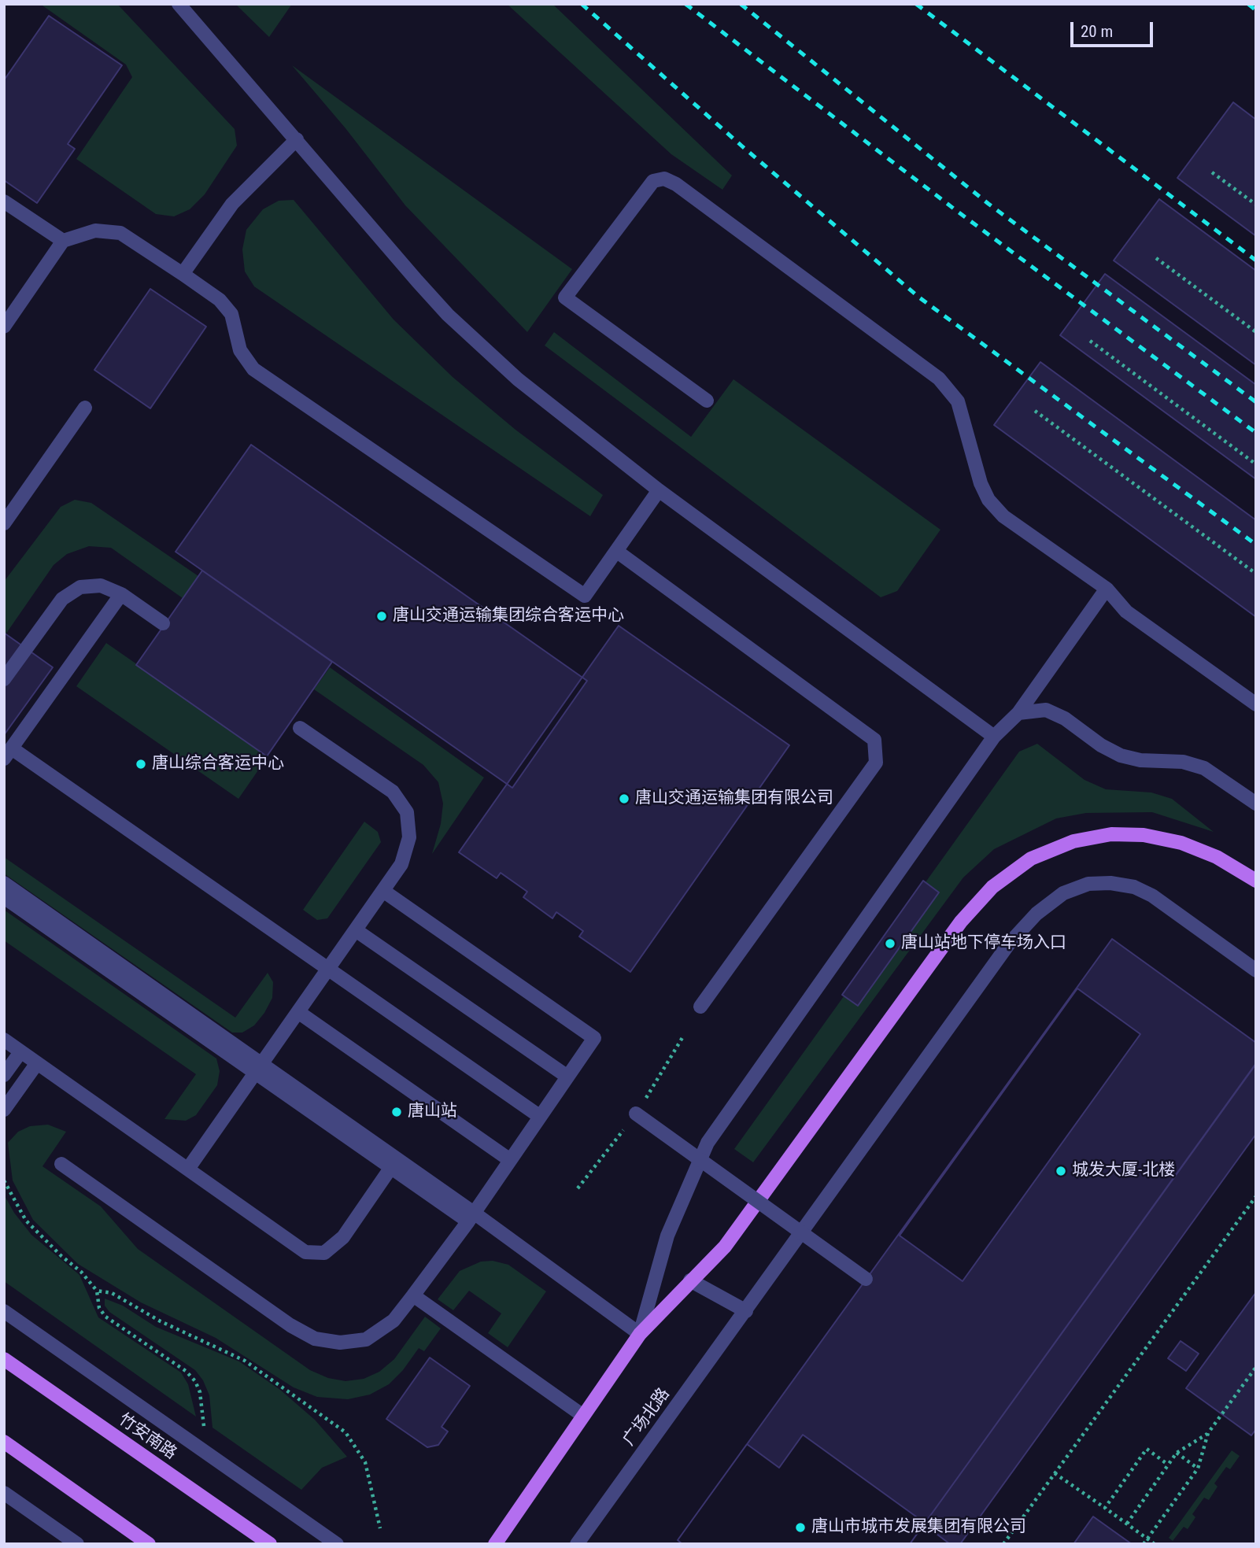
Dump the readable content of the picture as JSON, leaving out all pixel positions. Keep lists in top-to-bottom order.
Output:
{
  "streets": {
    "main road": ["竹安南路"],
    "street": ["广场北路"]
  },
  "places": [
    "唐山交通运输集团综合客运中心",
    "唐山综合客运中心",
    "唐山交通运输集团有限公司",
    "唐山站地下停车场入口",
    "唐山站",
    "城发大厦-北楼",
    "唐山市城市发展集团有限公司"
  ],
  "scale_bar": "20 m"
}
